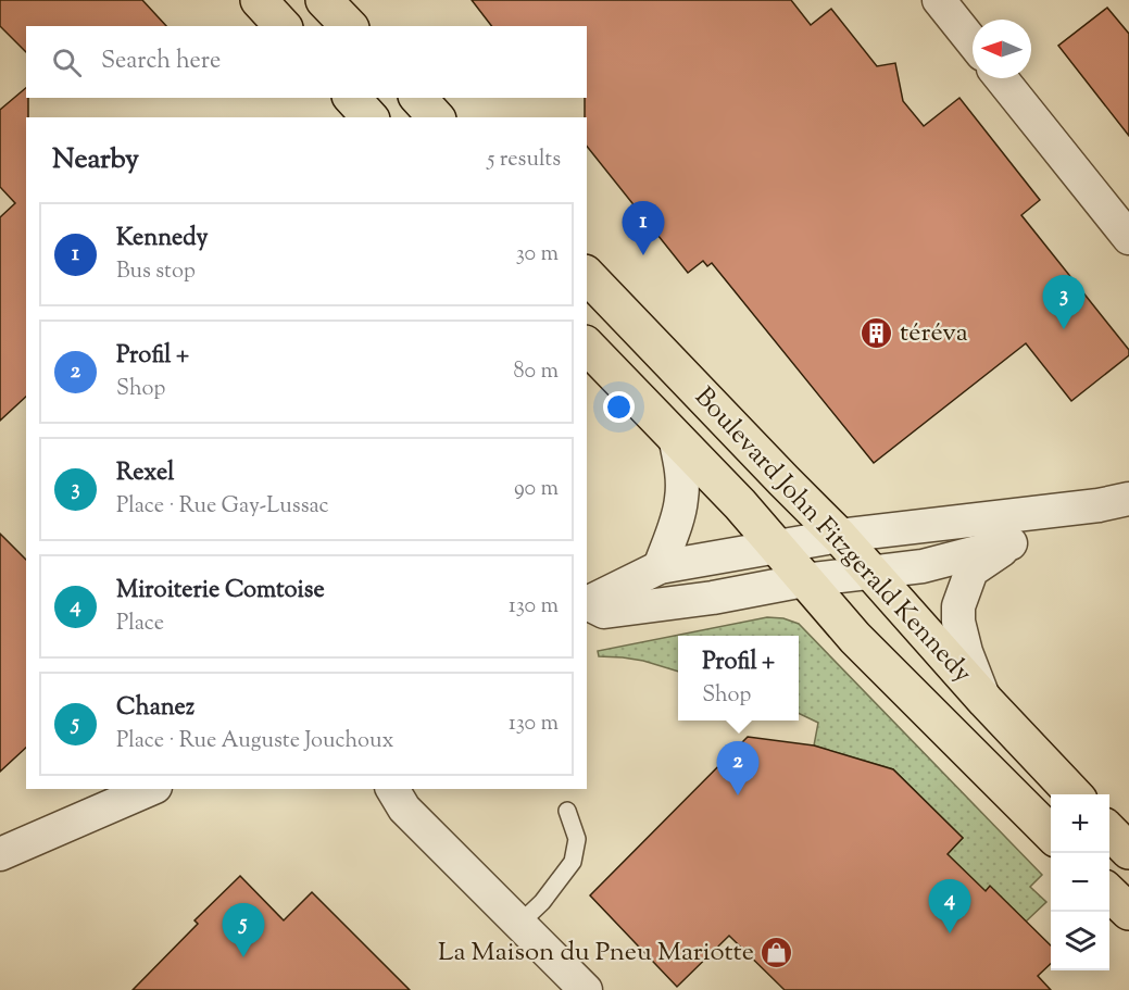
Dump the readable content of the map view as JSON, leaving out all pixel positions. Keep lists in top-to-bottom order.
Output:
{
  "streets": {
    "main road": ["Boulevard John Fitzgerald Kennedy"]
  },
  "places": {
    "building": ["téréva"],
    "shop": ["La Maison du Pneu Mariotte"]
  },
  "north": "left",
  "page": {
    "search": "Search here",
    "heading": ["Nearby", "5 results"],
    "pins": [
      "1",
      "3",
      "2",
      "4",
      "5"
    ],
    "list": [
      {
        "mark": "1",
        "name": "Kennedy",
        "note": "Bus stop",
        "value": "30 m"
      },
      {
        "mark": "2",
        "name": "Profil +",
        "note": "Shop",
        "value": "80 m"
      },
      {
        "mark": "3",
        "name": "Rexel",
        "note": "Place · Rue Gay-Lussac",
        "value": "90 m"
      },
      {
        "mark": "4",
        "name": "Miroiterie Comtoise",
        "note": "Place",
        "value": "130 m"
      },
      {
        "mark": "5",
        "name": "Chanez",
        "note": "Place · Rue Auguste Jouchoux",
        "value": "130 m"
      }
    ],
    "popup": ["Profil +", "Shop"],
    "map_buttons": ["+", "−"]
  }
}
